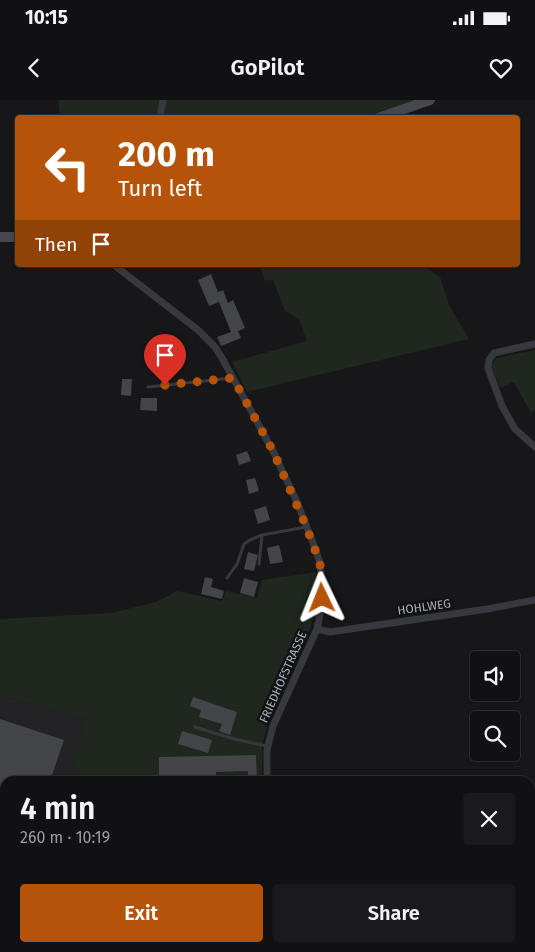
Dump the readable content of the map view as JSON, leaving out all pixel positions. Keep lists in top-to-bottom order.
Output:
{
  "streets": {
    "street": ["HOHLWEG", "FRIEDHOFSTRASSE"]
  },
  "crossings": [
    ["HOHLWEG", "FRIEDHOFSTRASSE"]
  ],
  "page": {
    "status": "10:15",
    "header": "GoPilot",
    "turn": ["200 m", "Turn left"],
    "then": "Then",
    "heading": ["4 min", "260 m · 10:19"],
    "buttons": ["Exit", "Share"]
  }
}
